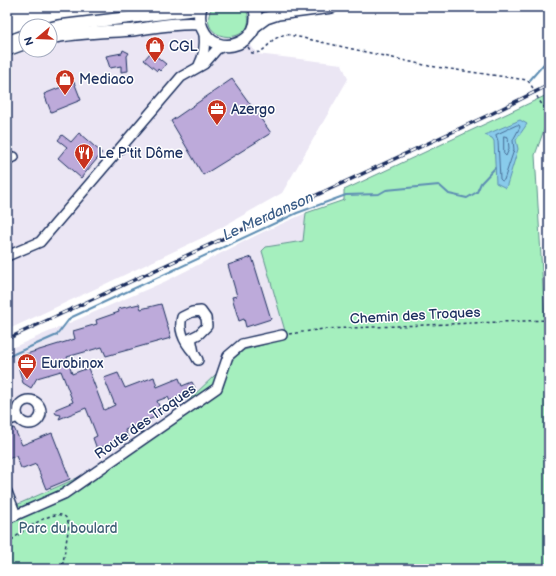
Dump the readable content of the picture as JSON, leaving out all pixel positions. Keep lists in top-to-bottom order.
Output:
{
  "streets": {
    "street": ["Route des Troques"],
    "path": ["Chemin des Troques"]
  },
  "crossings": [
    ["Chemin des Troques", "Route des Troques"]
  ],
  "water": ["Le Merdanson"],
  "parks": ["Parc du boulard"],
  "places": {
    "shop": ["CGL", "Mediaco"],
    "office": ["Azergo", "Eurobinox"],
    "restaurant": ["Le P'tit Dôme"]
  },
  "north": "left"
}
